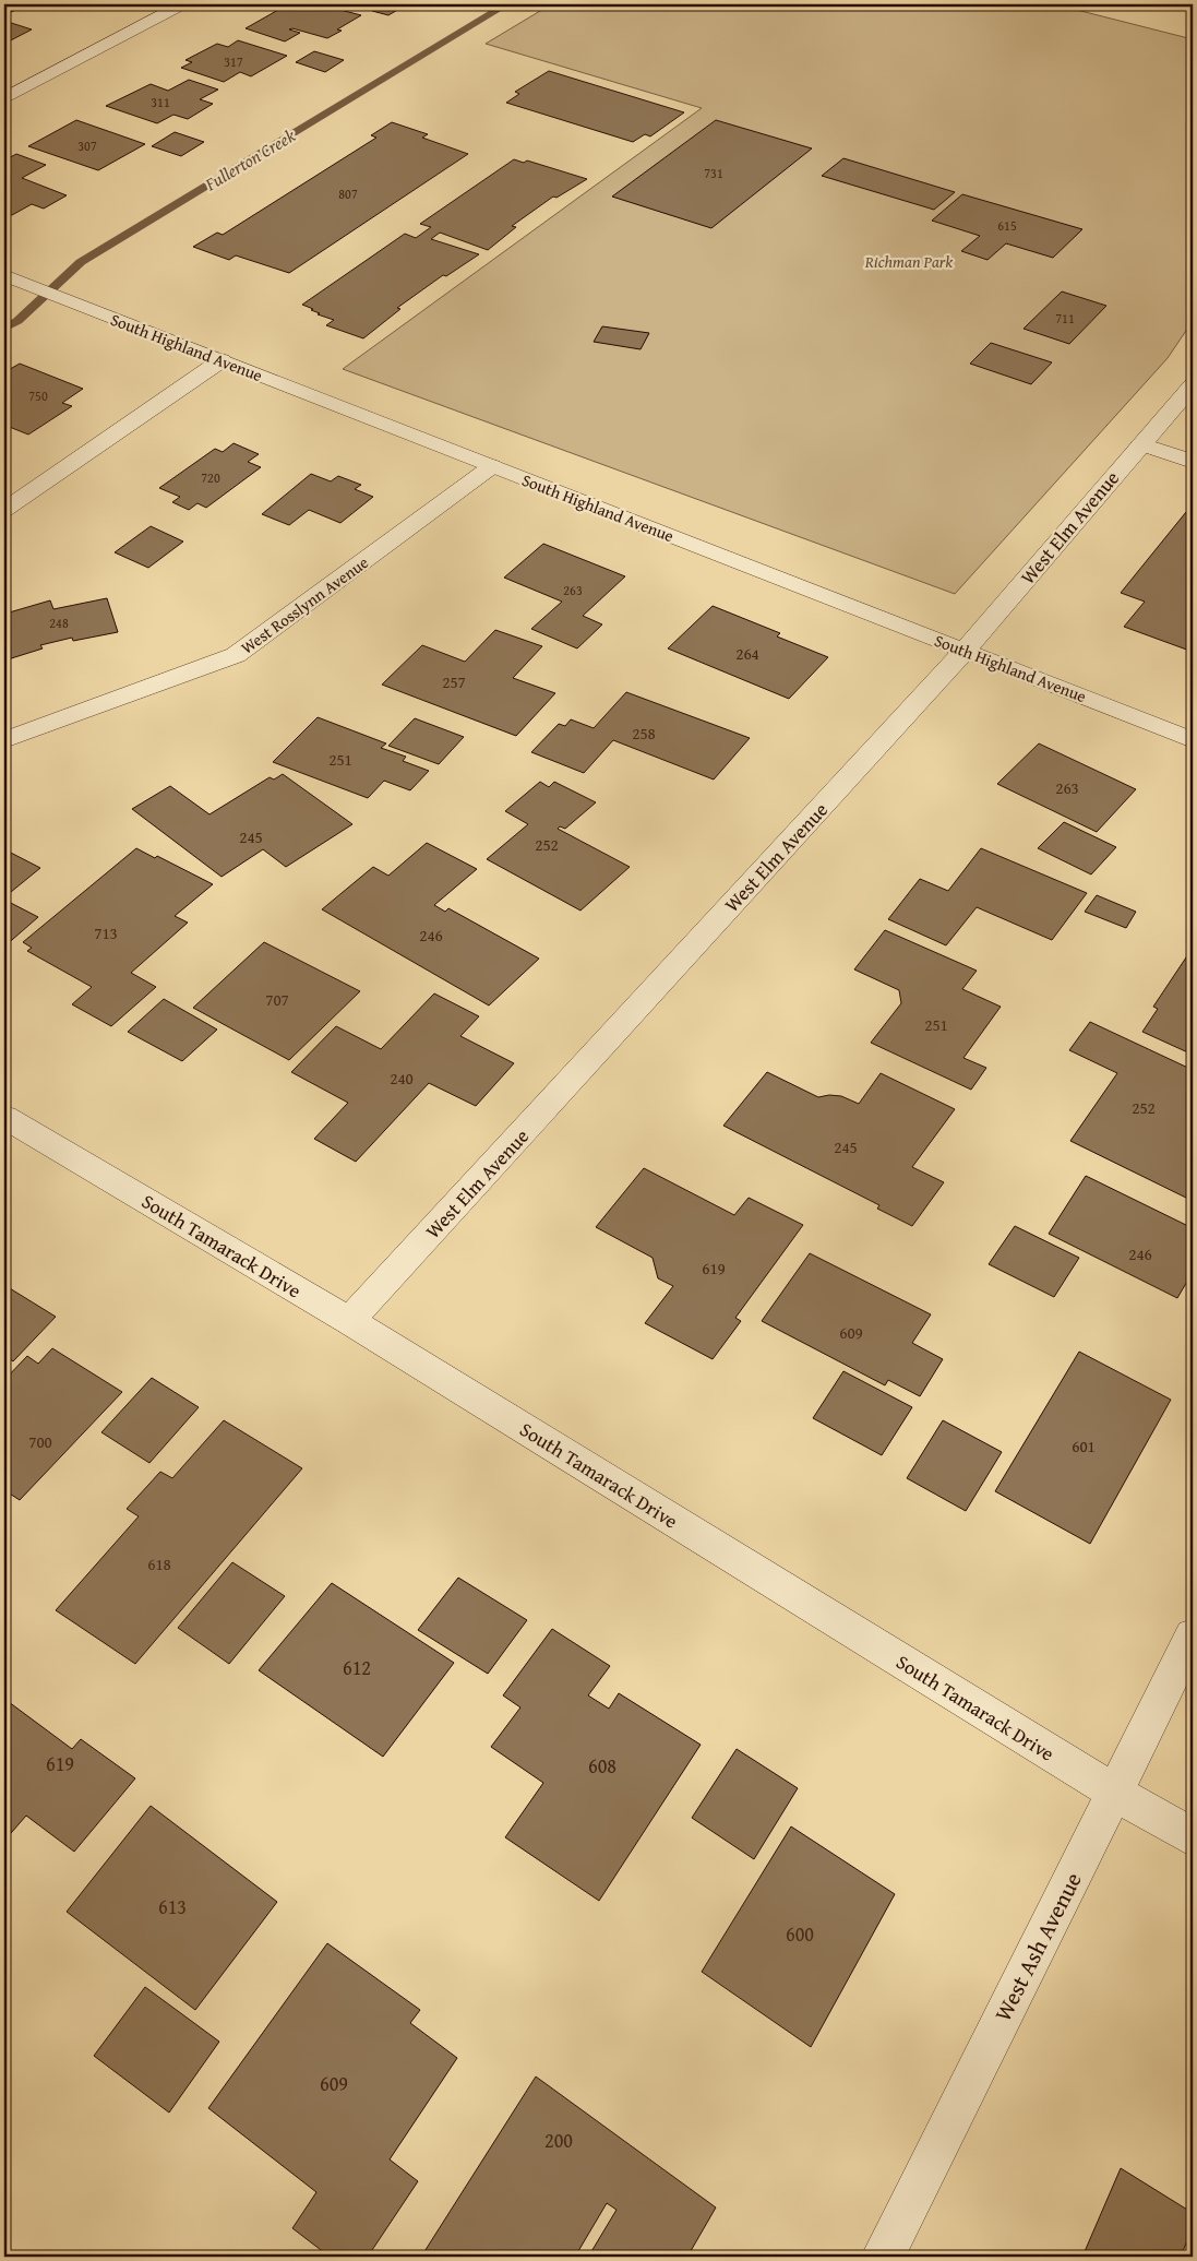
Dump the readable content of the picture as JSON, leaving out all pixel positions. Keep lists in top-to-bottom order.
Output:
{
  "streets": {
    "street": [
      "South Highland Avenue",
      "West Elm Avenue",
      "West Rosslynn Avenue",
      "South Tamarack Drive",
      "West Ash Avenue"
    ]
  },
  "crossings": [
    ["South Highland Avenue", "West Elm Avenue"],
    ["South Highland Avenue", "West Rosslynn Avenue"],
    ["West Elm Avenue", "South Tamarack Drive"],
    ["South Tamarack Drive", "West Ash Avenue"]
  ],
  "water": ["Fullerton Creek"],
  "parks": ["Richman Park"],
  "house_numbers": [
    "317",
    "311",
    "307",
    "731",
    "807",
    "615",
    "711",
    "750",
    "720",
    "263",
    "248",
    "264",
    "257",
    "258",
    "251",
    "263",
    "245",
    "252",
    "713",
    "246",
    "707",
    "251",
    "240",
    "252",
    "245",
    "246",
    "619",
    "609",
    "700",
    "601",
    "618",
    "612",
    "619",
    "608",
    "613",
    "600",
    "609",
    "200"
  ]
}
